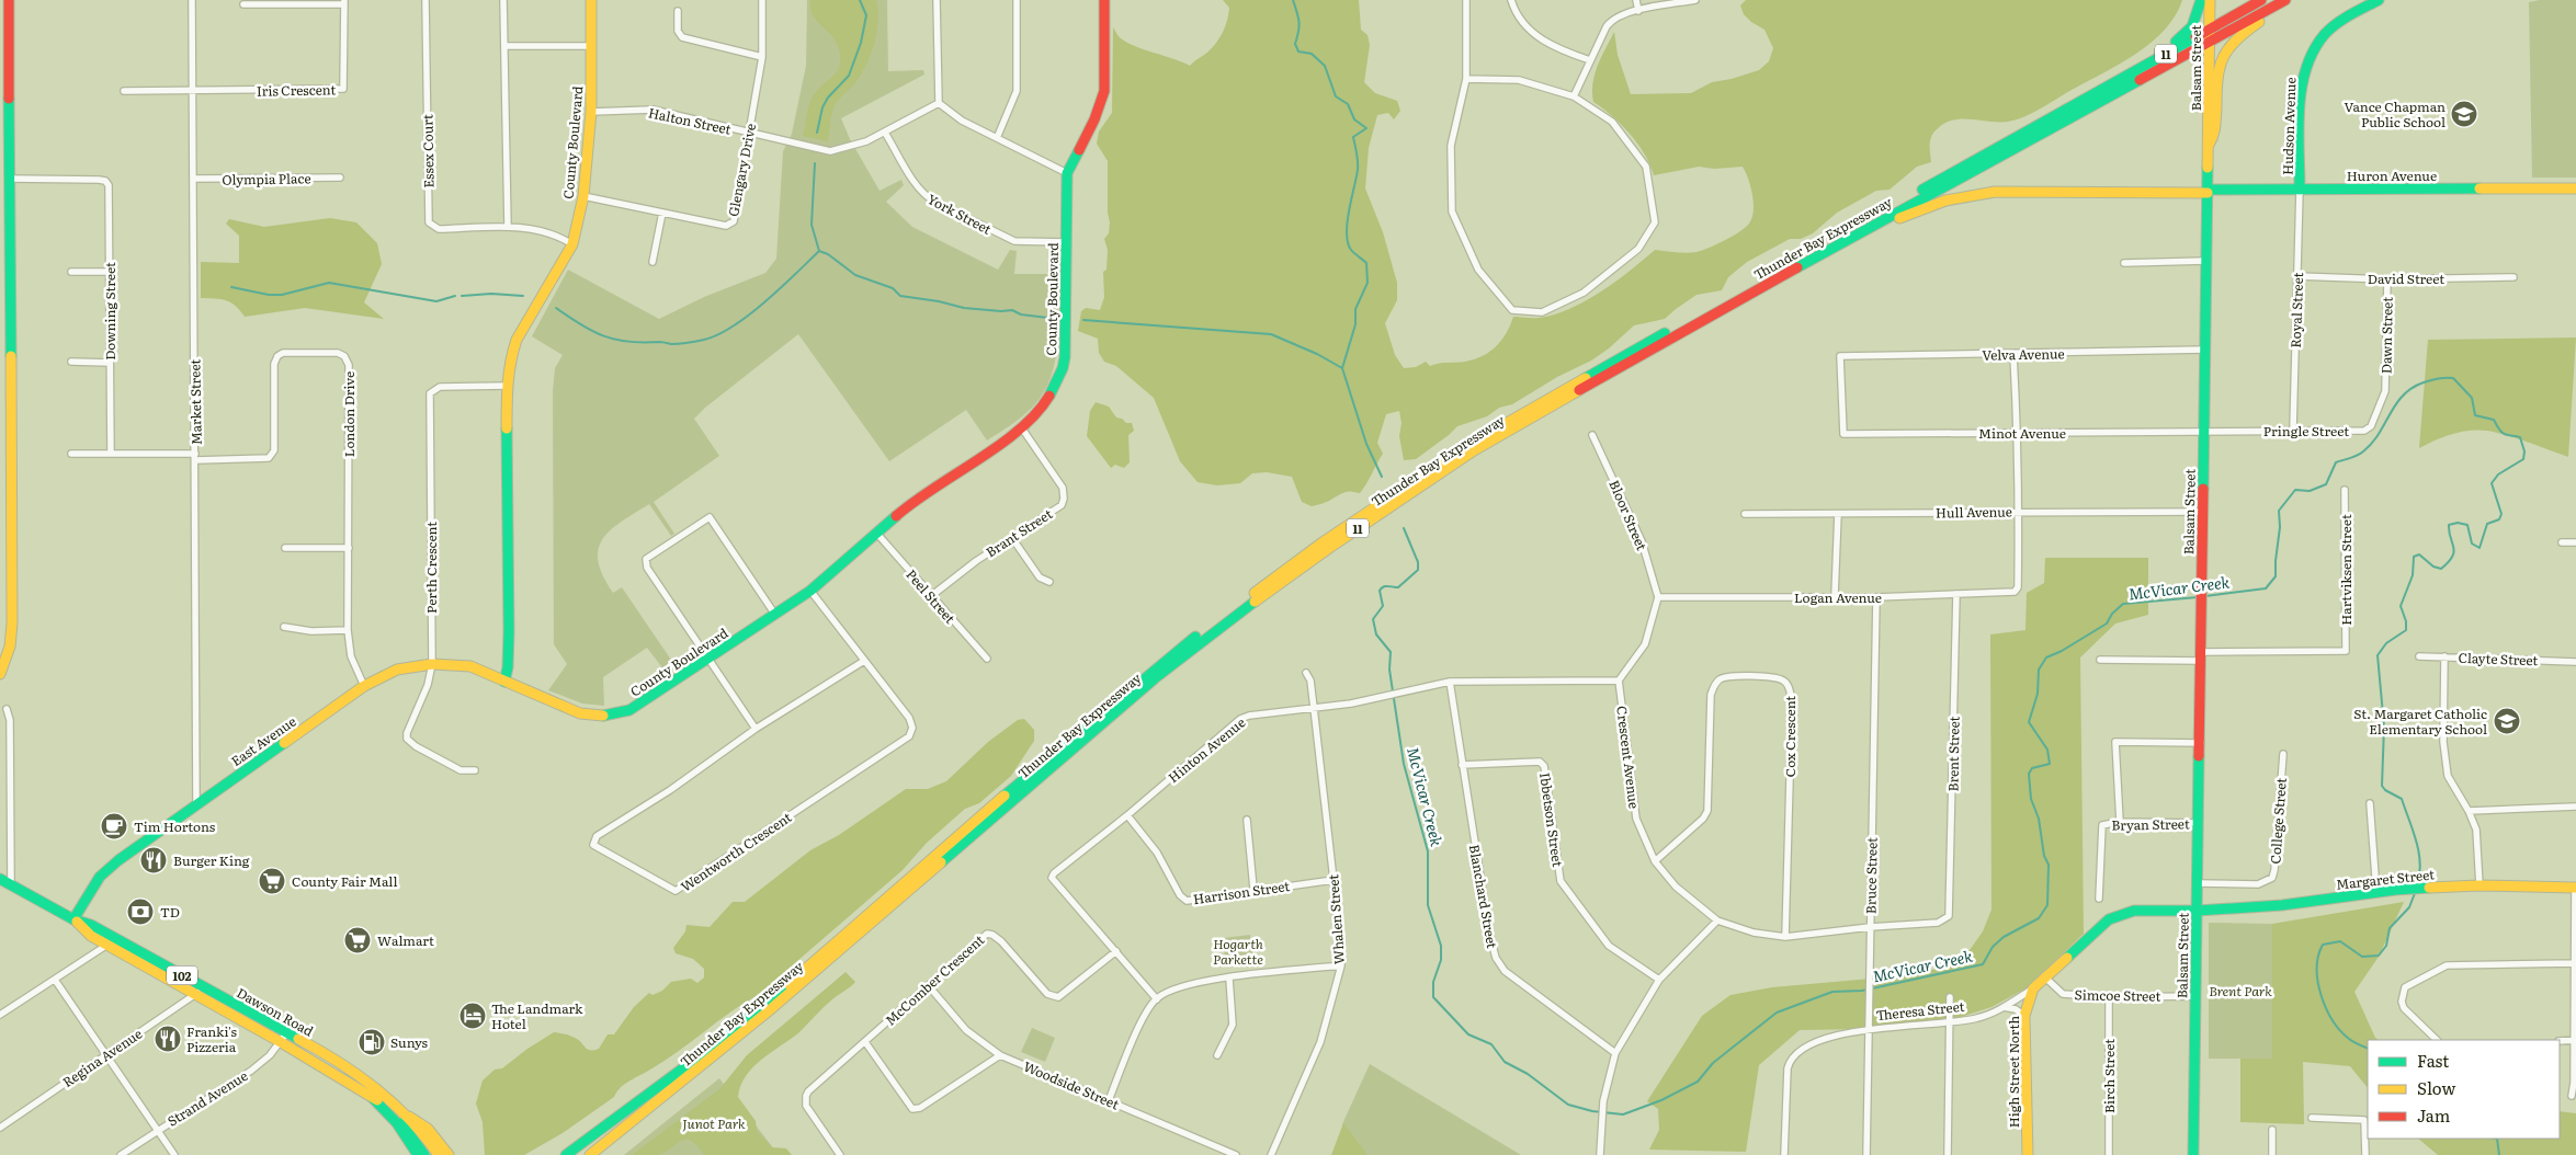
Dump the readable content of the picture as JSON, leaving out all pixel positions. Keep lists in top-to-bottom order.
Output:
{
  "streets": {
    "main road": [
      "11",
      "Balsam Street",
      "Hudson Avenue",
      "County Boulevard",
      "Huron Avenue",
      "Thunder Bay Expressway",
      "East Avenue",
      "Margaret Street",
      "102",
      "Theresa Street",
      "Dawson Road",
      "High Street North"
    ],
    "street": [
      "Iris Crescent",
      "Halton Street",
      "Essex Court",
      "Glengary Drive",
      "Olympia Place",
      "York Street",
      "David Street",
      "Royal Street",
      "Downing Street",
      "Dawn Street",
      "Velva Avenue",
      "Market Street",
      "London Drive",
      "Pringle Street",
      "Minot Avenue",
      "Hull Avenue",
      "Bloor Street",
      "Brant Street",
      "Perth Crescent",
      "Hartviksen Street",
      "Peel Street",
      "Logan Avenue",
      "Clayte Street",
      "Cox Crescent",
      "Hinton Avenue",
      "Brent Street",
      "Crescent Avenue",
      "Ibbetson Street",
      "College Street",
      "Bryan Street",
      "Wentworth Crescent",
      "Bruce Street",
      "Harrison Street",
      "Blanchard Street",
      "Whalen Street",
      "McComber Crescent",
      "Simcoe Street",
      "Regina Avenue",
      "Birch Street",
      "Woodside Street",
      "Strand Avenue"
    ]
  },
  "crossings": [
    ["Balsam Street", "Huron Avenue"],
    ["Balsam Street", "Thunder Bay Expressway"],
    ["Balsam Street", "Velva Avenue"],
    ["Balsam Street", "Pringle Street"],
    ["Balsam Street", "Minot Avenue"],
    ["Balsam Street", "Hull Avenue"],
    ["Balsam Street", "Hartviksen Street"],
    ["Balsam Street", "College Street"],
    ["Balsam Street", "Bryan Street"],
    ["Balsam Street", "Margaret Street"],
    ["Balsam Street", "Simcoe Street"],
    ["Iris Crescent", "Market Street"],
    ["Halton Street", "County Boulevard"],
    ["Halton Street", "Glengary Drive"],
    ["Halton Street", "York Street"],
    ["Hudson Avenue", "Huron Avenue"],
    ["Hudson Avenue", "Royal Street"],
    ["County Boulevard", "Essex Court"],
    ["County Boulevard", "Glengary Drive"],
    ["County Boulevard", "York Street"],
    ["County Boulevard", "Brant Street"],
    ["County Boulevard", "Perth Crescent"],
    ["County Boulevard", "Peel Street"],
    ["County Boulevard", "East Avenue"],
    ["County Boulevard", "Wentworth Crescent"],
    ["Huron Avenue", "Thunder Bay Expressway"],
    ["Huron Avenue", "Royal Street"],
    ["Olympia Place", "Market Street"],
    ["David Street", "Royal Street"],
    ["David Street", "Dawn Street"],
    ["Royal Street", "Pringle Street"],
    ["Dawn Street", "Pringle Street"],
    ["Velva Avenue", "Minot Avenue"],
    ["Market Street", "London Drive"],
    ["Market Street", "East Avenue"],
    ["London Drive", "East Avenue"],
    ["Pringle Street", "Minot Avenue"],
    ["Hull Avenue", "Logan Avenue"],
    ["Bloor Street", "Logan Avenue"],
    ["Brant Street", "Peel Street"],
    ["Perth Crescent", "East Avenue"],
    ["Logan Avenue", "Brent Street"],
    ["Logan Avenue", "Bruce Street"],
    ["Cox Crescent", "Crescent Avenue"],
    ["East Avenue", "Dawson Road"],
    ["Hinton Avenue", "Crescent Avenue"],
    ["Hinton Avenue", "Harrison Street"],
    ["Hinton Avenue", "Blanchard Street"],
    ["Hinton Avenue", "Whalen Street"],
    ["Hinton Avenue", "McComber Crescent"],
    ["Brent Street", "Crescent Avenue"],
    ["Crescent Avenue", "Bruce Street"],
    ["Ibbetson Street", "Blanchard Street"],
    ["Bruce Street", "Theresa Street"],
    ["Margaret Street", "Theresa Street"],
    ["Harrison Street", "Whalen Street"],
    ["McComber Crescent", "Woodside Street"],
    ["Simcoe Street", "Theresa Street"],
    ["Simcoe Street", "Birch Street"],
    ["Theresa Street", "High Street North"],
    ["Dawson Road", "Regina Avenue"],
    ["Dawson Road", "Strand Avenue"]
  ],
  "water": ["McVicar Creek"],
  "parks": ["Hogarth Parkette", "Brent Park", "Junot Park"],
  "places": {
    "school or university": ["Vance Chapman Public School", "St. Margaret Catholic Elementary School"],
    "cafe": ["Tim Hortons"],
    "restaurant": ["Burger King", "Franki's Pizzeria"],
    "supermarket": ["County Fair Mall", "Walmart"],
    "bank": ["TD"],
    "hotel": ["The Landmark Hotel"],
    "fuel station": ["Sunys"]
  },
  "legend": ["Fast", "Slow", "Jam"]
}
